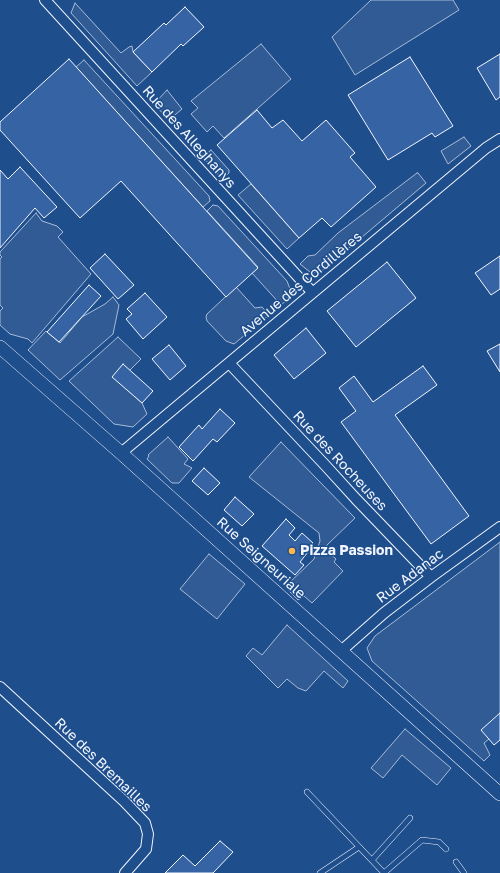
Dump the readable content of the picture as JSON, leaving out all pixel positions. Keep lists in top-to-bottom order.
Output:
{
  "streets": {
    "street": [
      "Rue des Alleghanys",
      "Avenue des Cordillères",
      "Rue des Rocheuses",
      "Rue Seigneuriale",
      "Rue Adanac",
      "Rue des Bremailles"
    ]
  },
  "crossings": [
    ["Rue des Alleghanys", "Avenue des Cordillères"],
    ["Avenue des Cordillères", "Rue des Rocheuses"],
    ["Avenue des Cordillères", "Rue Seigneuriale"],
    ["Rue des Rocheuses", "Rue Adanac"],
    ["Rue Seigneuriale", "Rue Adanac"]
  ],
  "places": ["Pizza Passion"]
}
